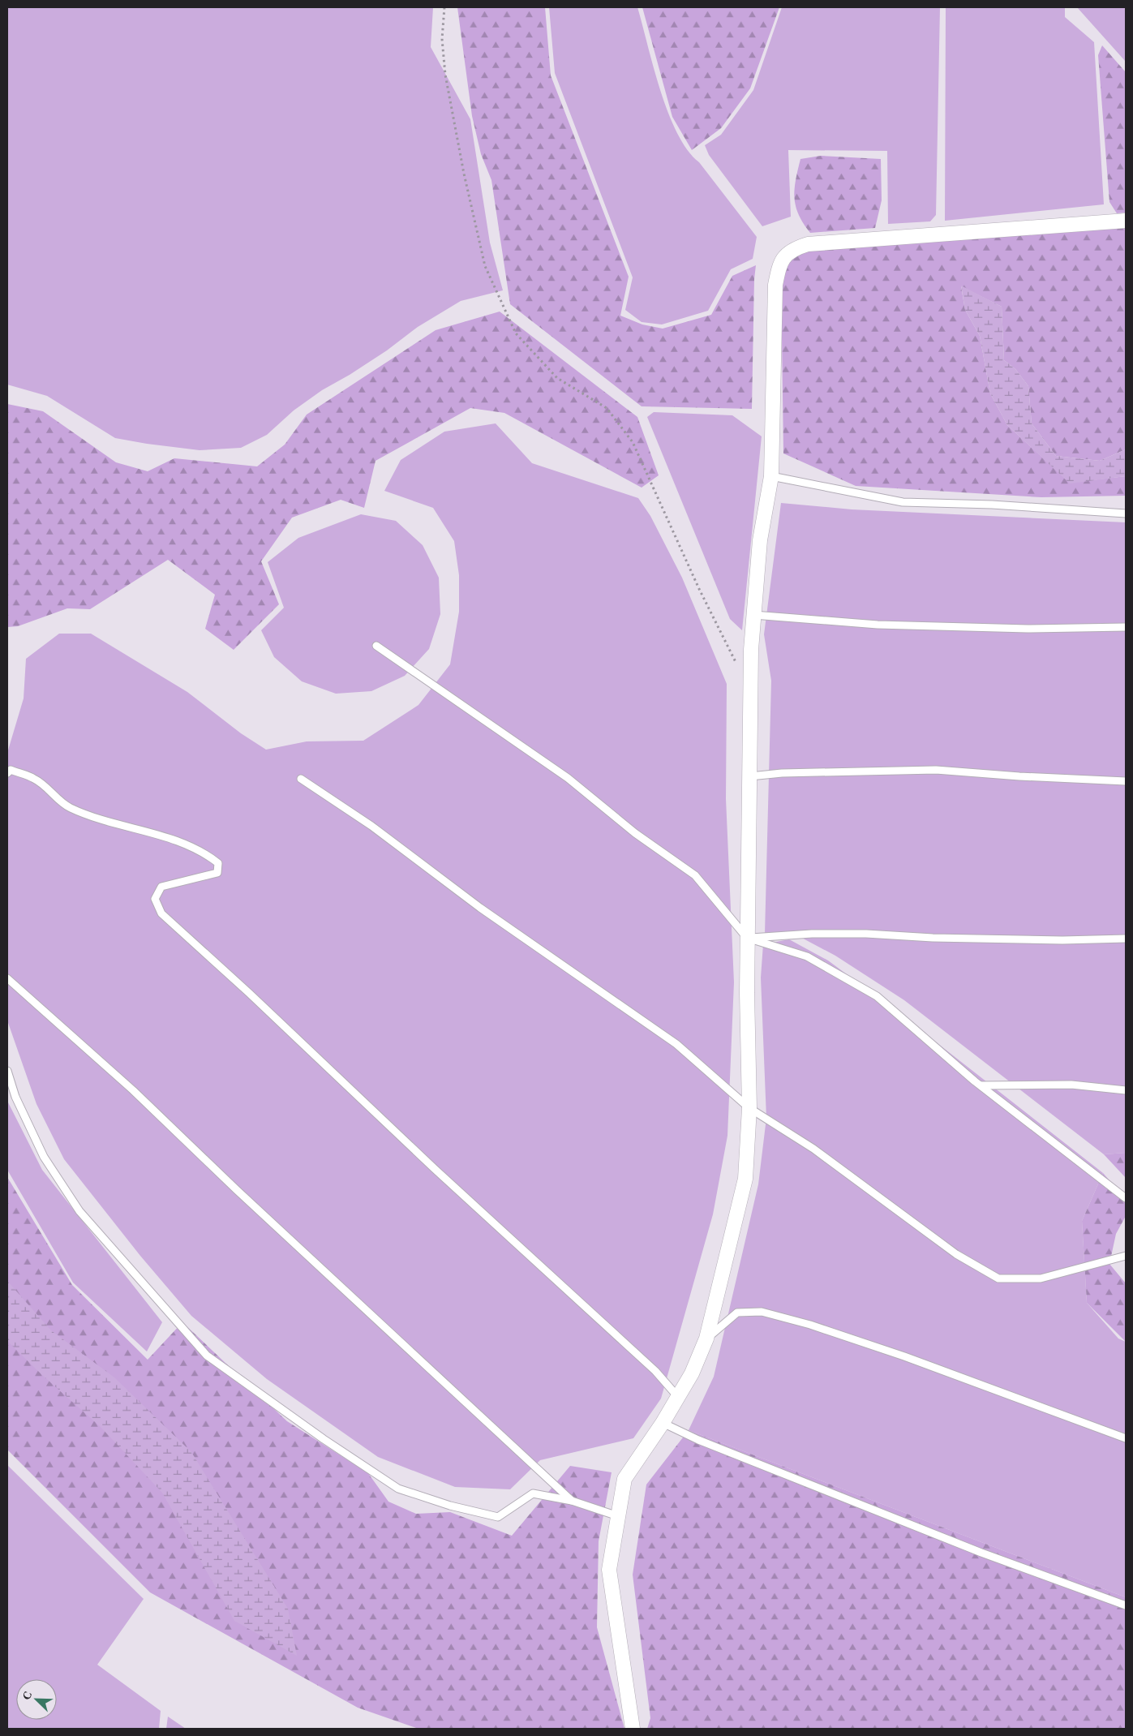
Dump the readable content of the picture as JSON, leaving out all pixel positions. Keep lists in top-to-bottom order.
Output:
{
  "north": "top left"
}
